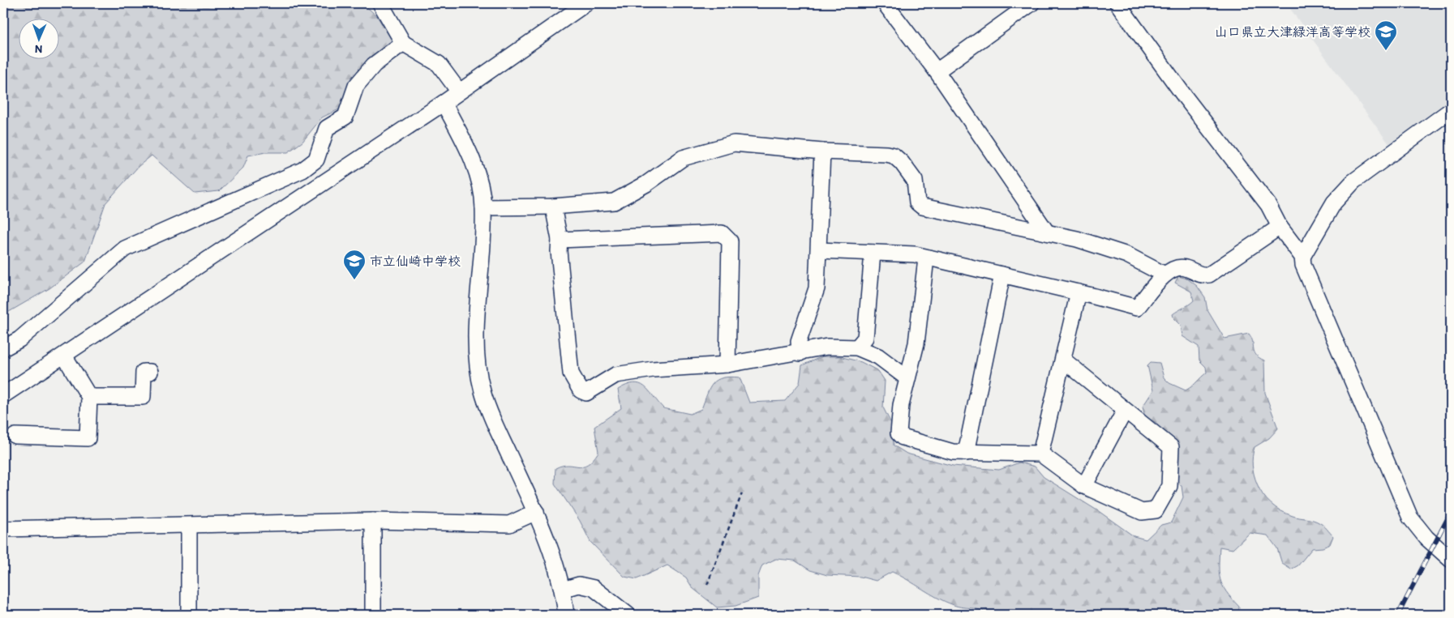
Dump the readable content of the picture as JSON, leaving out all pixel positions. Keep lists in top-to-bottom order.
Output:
{
  "places": {
    "school or university": ["山口県立大津緑洋高等学校", "市立仙崎中学校"]
  },
  "north": "bottom"
}
